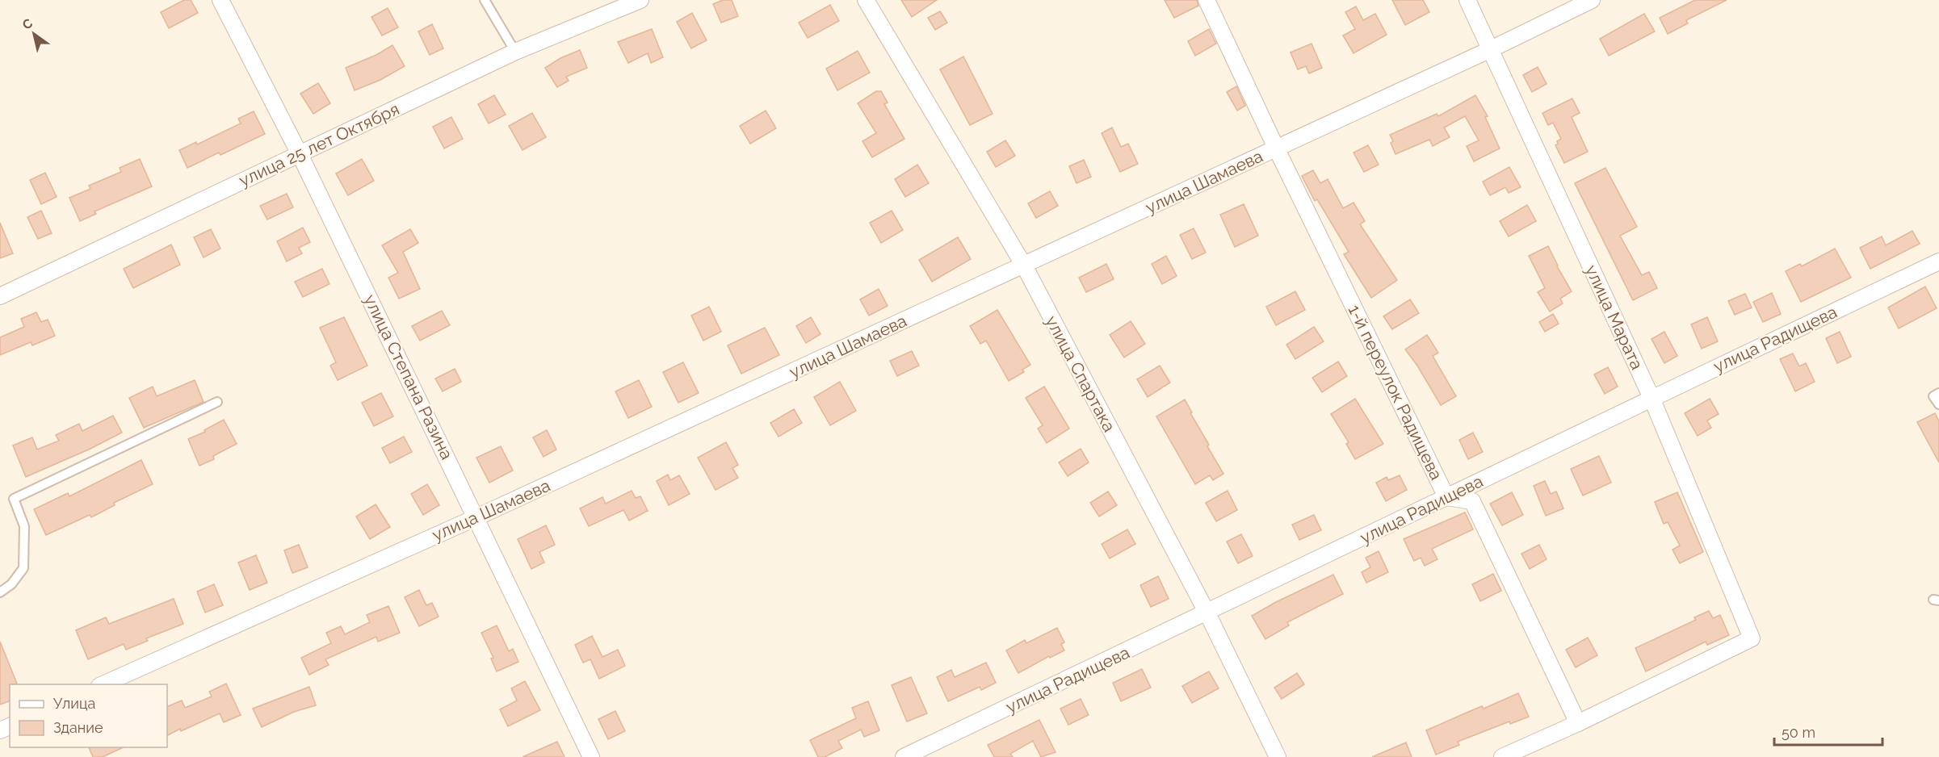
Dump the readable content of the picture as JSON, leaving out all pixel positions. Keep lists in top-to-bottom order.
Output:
{
  "streets": {
    "street": [
      "улица 25 лет Октября",
      "улица Шамаева",
      "улица Марата",
      "улица Радищева",
      "улица Спартака",
      "улица Степана Разина",
      "1-й переулок Радищева"
    ]
  },
  "crossings": [
    ["улица 25 лет Октября", "улица Степана Разина"],
    ["улица Шамаева", "улица Марата"],
    ["улица Шамаева", "улица Спартака"],
    ["улица Шамаева", "улица Степана Разина"],
    ["улица Шамаева", "1-й переулок Радищева"],
    ["улица Марата", "улица Радищева"],
    ["улица Марата", "1-й переулок Радищева"],
    ["улица Радищева", "улица Спартака"],
    ["улица Радищева", "1-й переулок Радищева"]
  ],
  "legend": ["Улица", "Здание"],
  "scale_bar": "50 m",
  "north": "top left"
}
